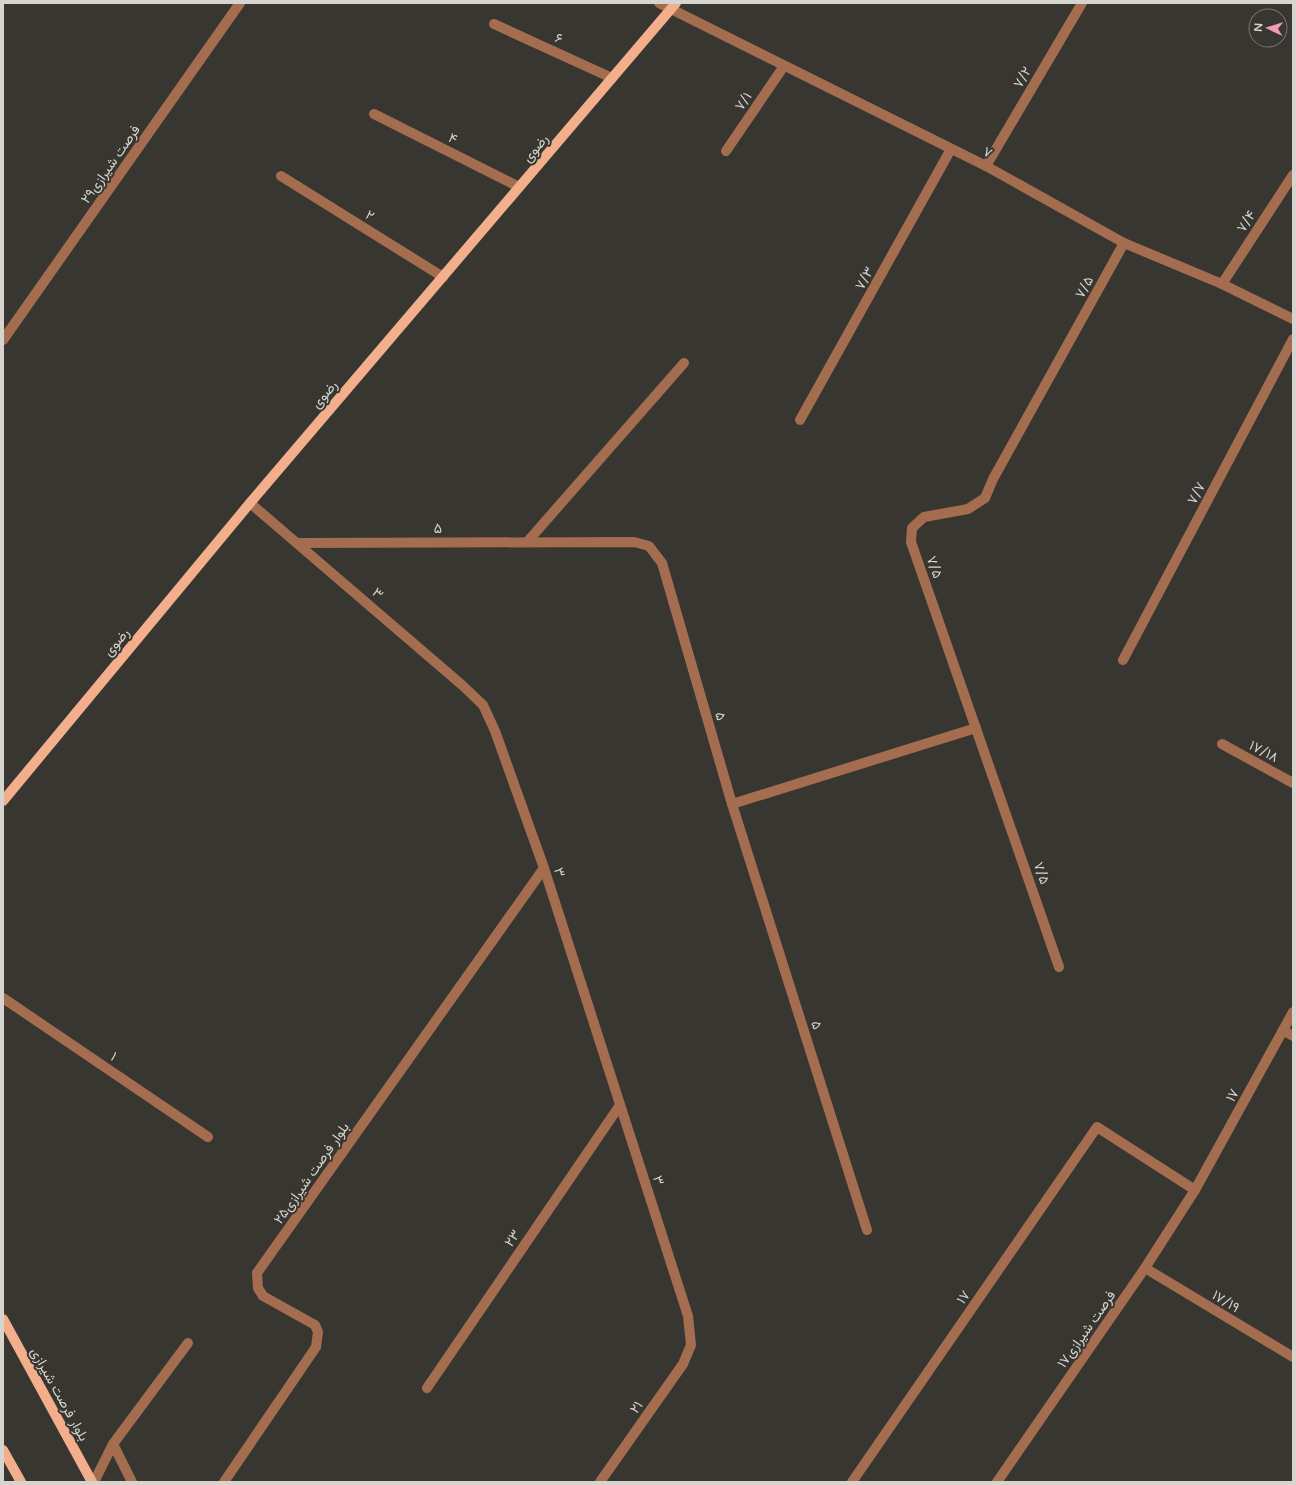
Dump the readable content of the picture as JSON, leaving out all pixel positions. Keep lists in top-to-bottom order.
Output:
{
  "streets": {
    "main road": ["رضوی", "بلوار فرصت شیرازی"],
    "street": [
      "۶",
      "۷/۲",
      "۷/۱",
      "۴",
      "۷",
      "فرصت شیرازی۲۹",
      "۲",
      "۷/۴",
      "۷/۳",
      "۷/۵",
      "۷/۷",
      "۵",
      "۳",
      "۱۷/۱۸",
      "۱",
      "۱۷",
      "بلوار فرصت شیرازی۲۵",
      "۲۳",
      "۱۷/۱۹",
      "۱۷فرصت شیرازی",
      "۲۱"
    ]
  },
  "crossings": [
    ["۶", "رضوی"],
    ["۷/۲", "۷"],
    ["۷/۱", "۷"],
    ["۴", "رضوی"],
    ["رضوی", "۷"],
    ["رضوی", "۲"],
    ["رضوی", "۳"],
    ["۷", "۷/۴"],
    ["۷", "۷/۳"],
    ["۷", "۷/۵"],
    ["۵", "۳"],
    ["۳", "بلوار فرصت شیرازی۲۵"],
    ["۳", "۲۳"],
    ["۳", "۲۱"],
    ["۱۷", "۱۷فرصت شیرازی"],
    ["۱۷/۱۹", "۱۷فرصت شیرازی"]
  ],
  "north": "left"
}
